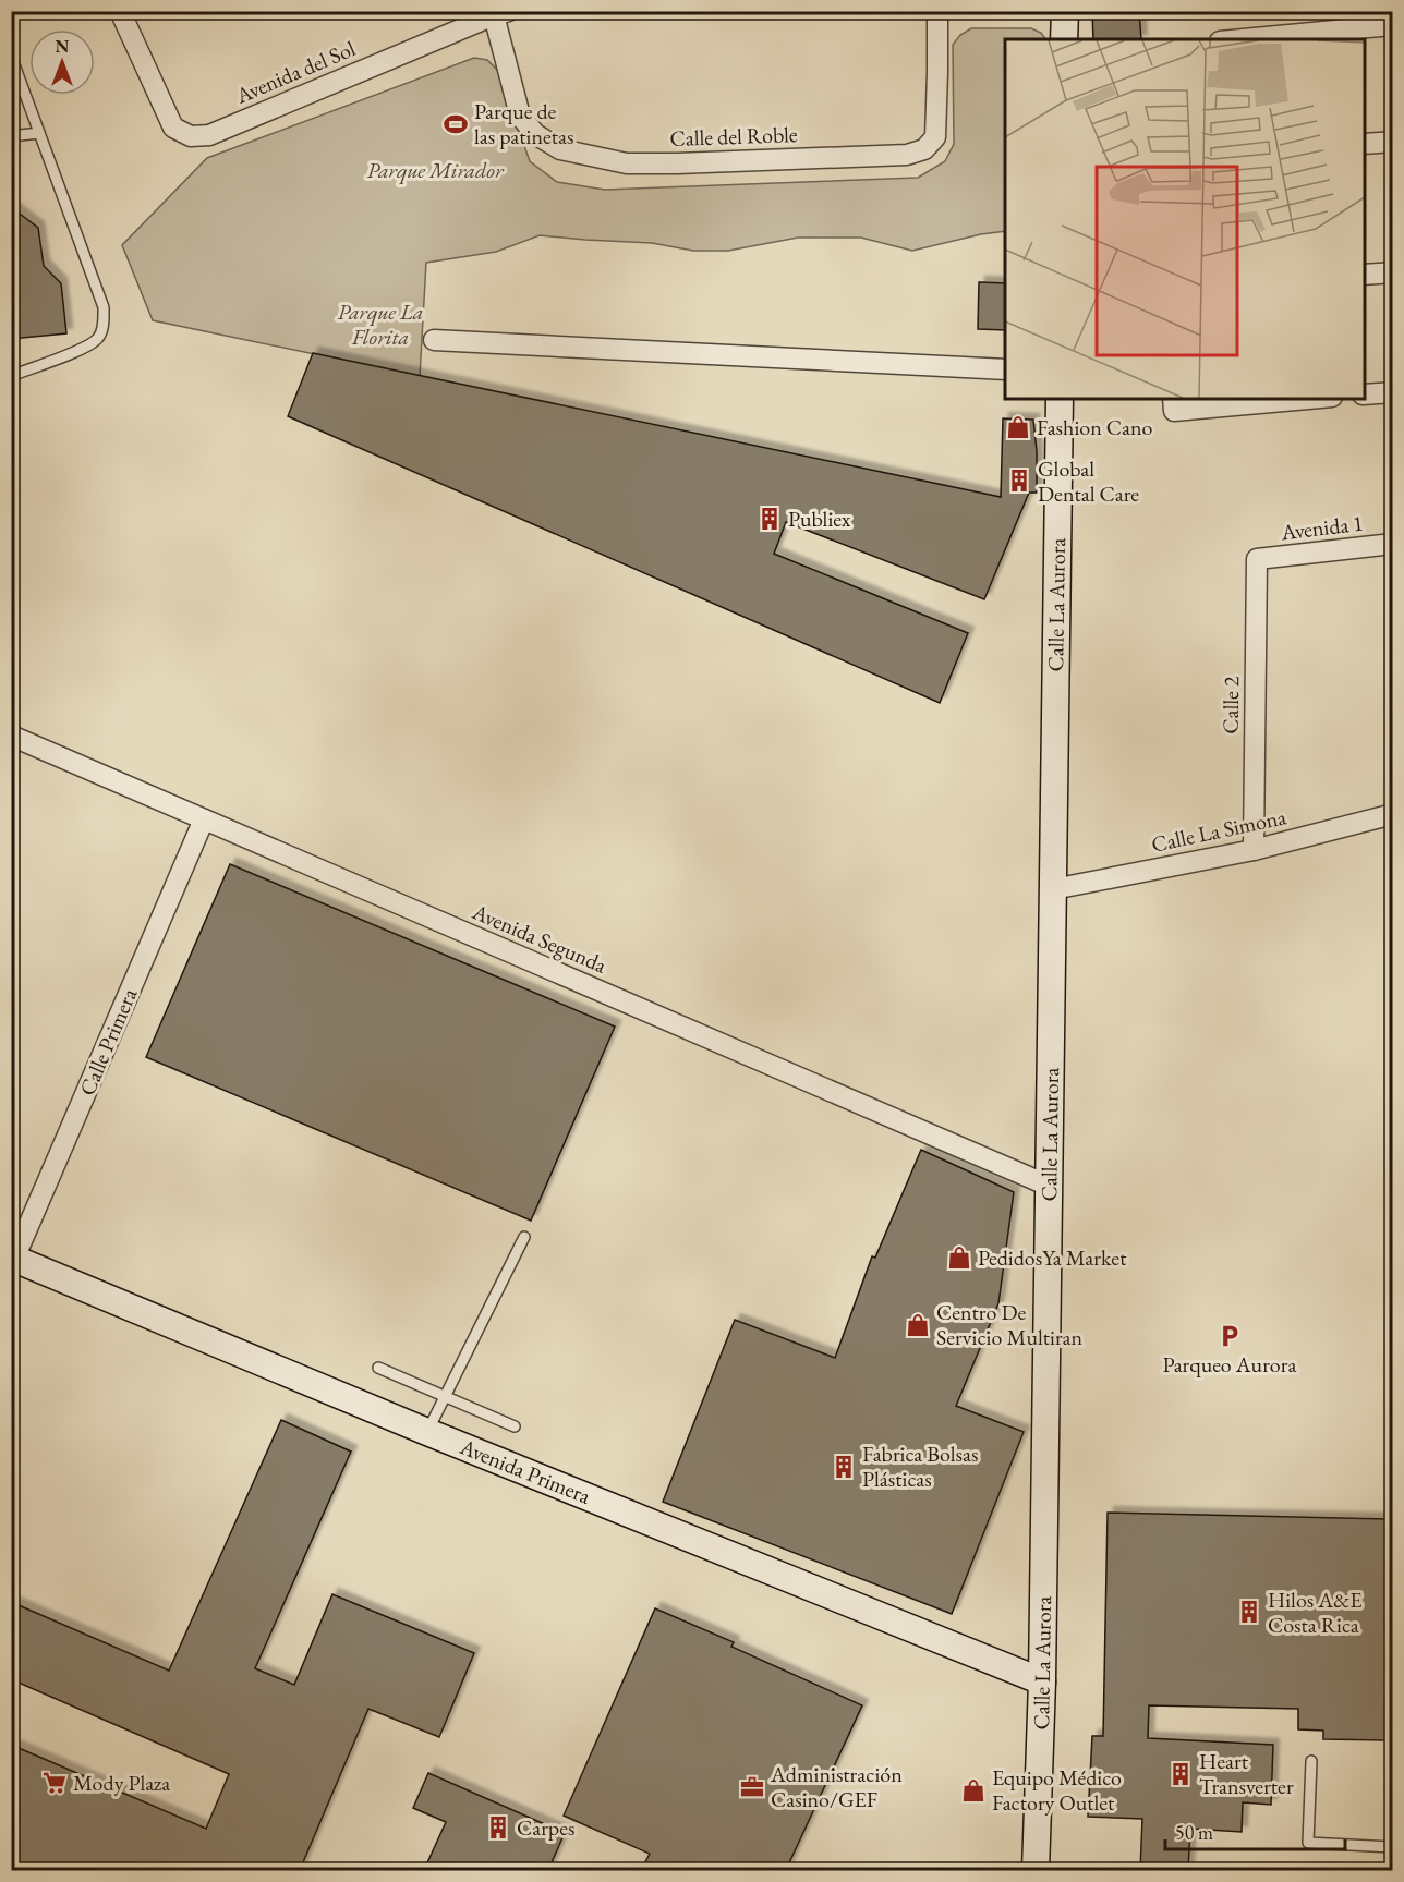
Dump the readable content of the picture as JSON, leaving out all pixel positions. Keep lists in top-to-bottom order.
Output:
{
  "streets": {
    "street": [
      "Avenida del Sol",
      "Calle del Roble",
      "Avenida 1",
      "Calle La Aurora",
      "Calle 2",
      "Calle La Simona",
      "Avenida Segunda",
      "Calle Primera",
      "Avenida Primera"
    ]
  },
  "crossings": [
    ["Avenida del Sol", "Calle del Roble"],
    ["Avenida 1", "Calle 2"],
    ["Calle La Aurora", "Calle La Simona"],
    ["Calle La Aurora", "Avenida Segunda"],
    ["Calle La Aurora", "Avenida Primera"],
    ["Calle 2", "Calle La Simona"],
    ["Avenida Segunda", "Calle Primera"],
    ["Calle Primera", "Avenida Primera"]
  ],
  "parks": ["Parque Mirador", "Parque La Florita"],
  "places": {
    "sports": ["Parque de las patinetas"],
    "shop": [
      "Fashion Cano",
      "PedidosYa Market",
      "Centro De Servicio Multiran",
      "Equipo Médico Factory Outlet"
    ],
    "building": [
      "Global Dental Care",
      "Publiex",
      "Fabrica Bolsas Plásticas",
      "Hilos A&E Costa Rica",
      "Heart Transverter",
      "Carpes"
    ],
    "parking": ["Parqueo Aurora"],
    "supermarket": ["Mody Plaza"],
    "office": ["Administración Casino/GEF"]
  },
  "scale_bar": "50 m",
  "north": "top"
}
